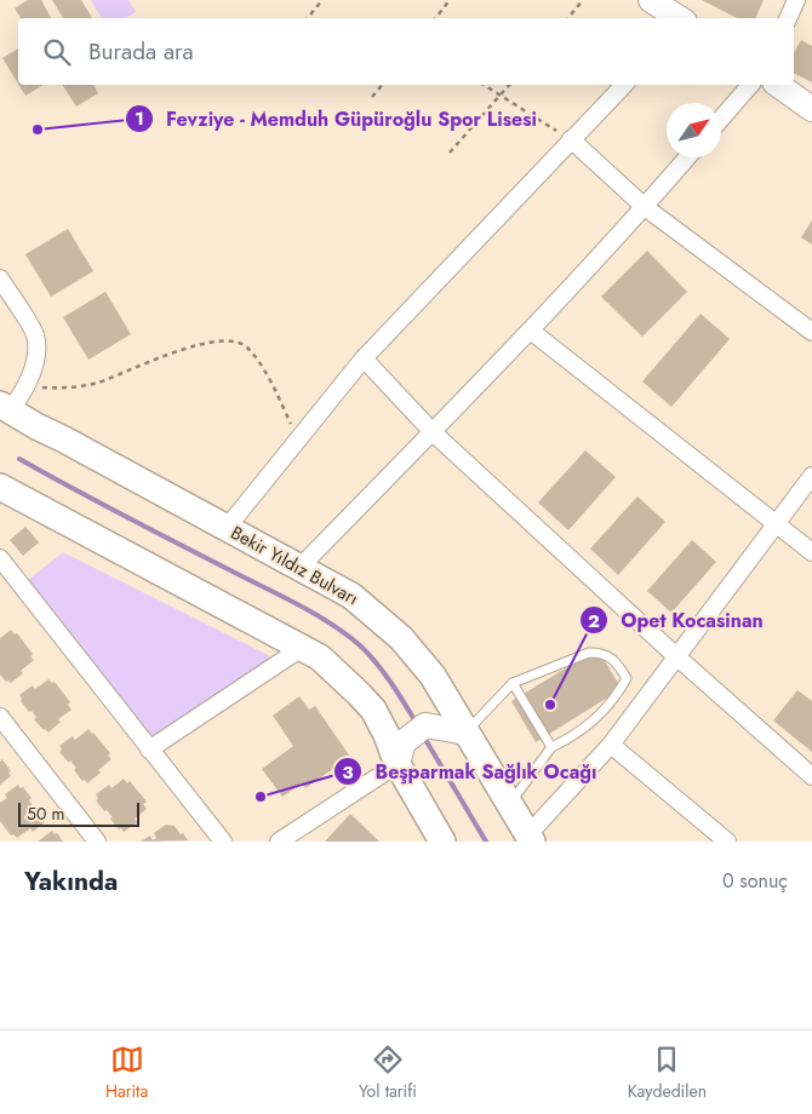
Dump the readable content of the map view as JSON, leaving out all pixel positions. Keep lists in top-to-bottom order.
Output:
{
  "streets": {
    "main road": ["Bekir Yıldız Bulvarı"]
  },
  "places": ["Fevziye - Memduh Güpüroğlu Spor Lisesi", "Opet Kocasinan", "Beşparmak Sağlık Ocağı"],
  "scale_bar": "50 m",
  "north": "top right",
  "page": {
    "search": "Burada ara",
    "scale": "50 m",
    "heading": ["Yakında", "0 sonuç"],
    "nav": ["Harita", "Yol tarifi", "Kaydedilen"]
  }
}
